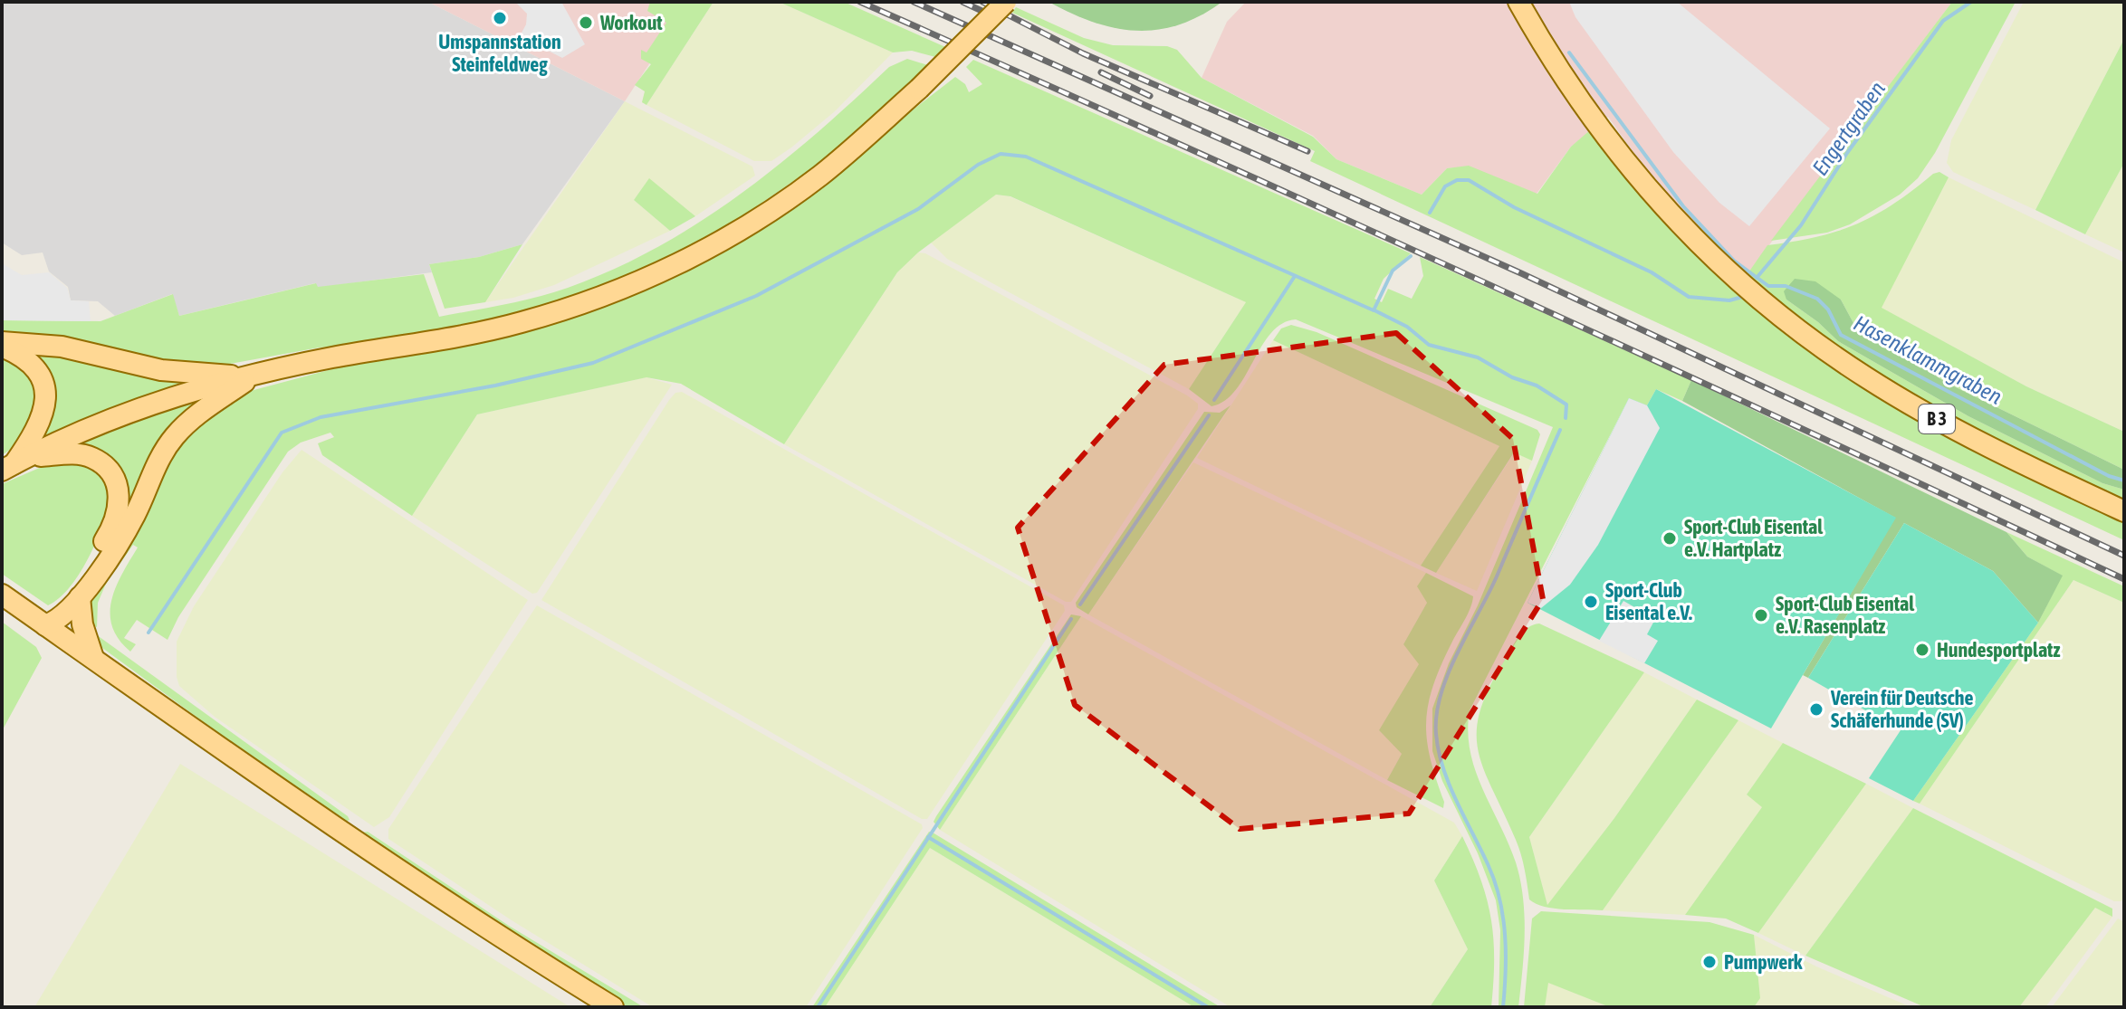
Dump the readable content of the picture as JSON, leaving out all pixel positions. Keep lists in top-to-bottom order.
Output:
{
  "streets": {
    "main road": ["B 3"]
  },
  "water": ["Engertgraben", "Hasenklammgraben"],
  "places": [
    "Umspannstation Steinfeldweg",
    "Workout",
    "Sport-Club Eisental e.V. Hartplatz",
    "Sport-Club Eisental e.V.",
    "Sport-Club Eisental e.V. Rasenplatz",
    "Hundesportplatz",
    "Verein für Deutsche Schäferhunde (SV)",
    "Pumpwerk"
  ]
}
